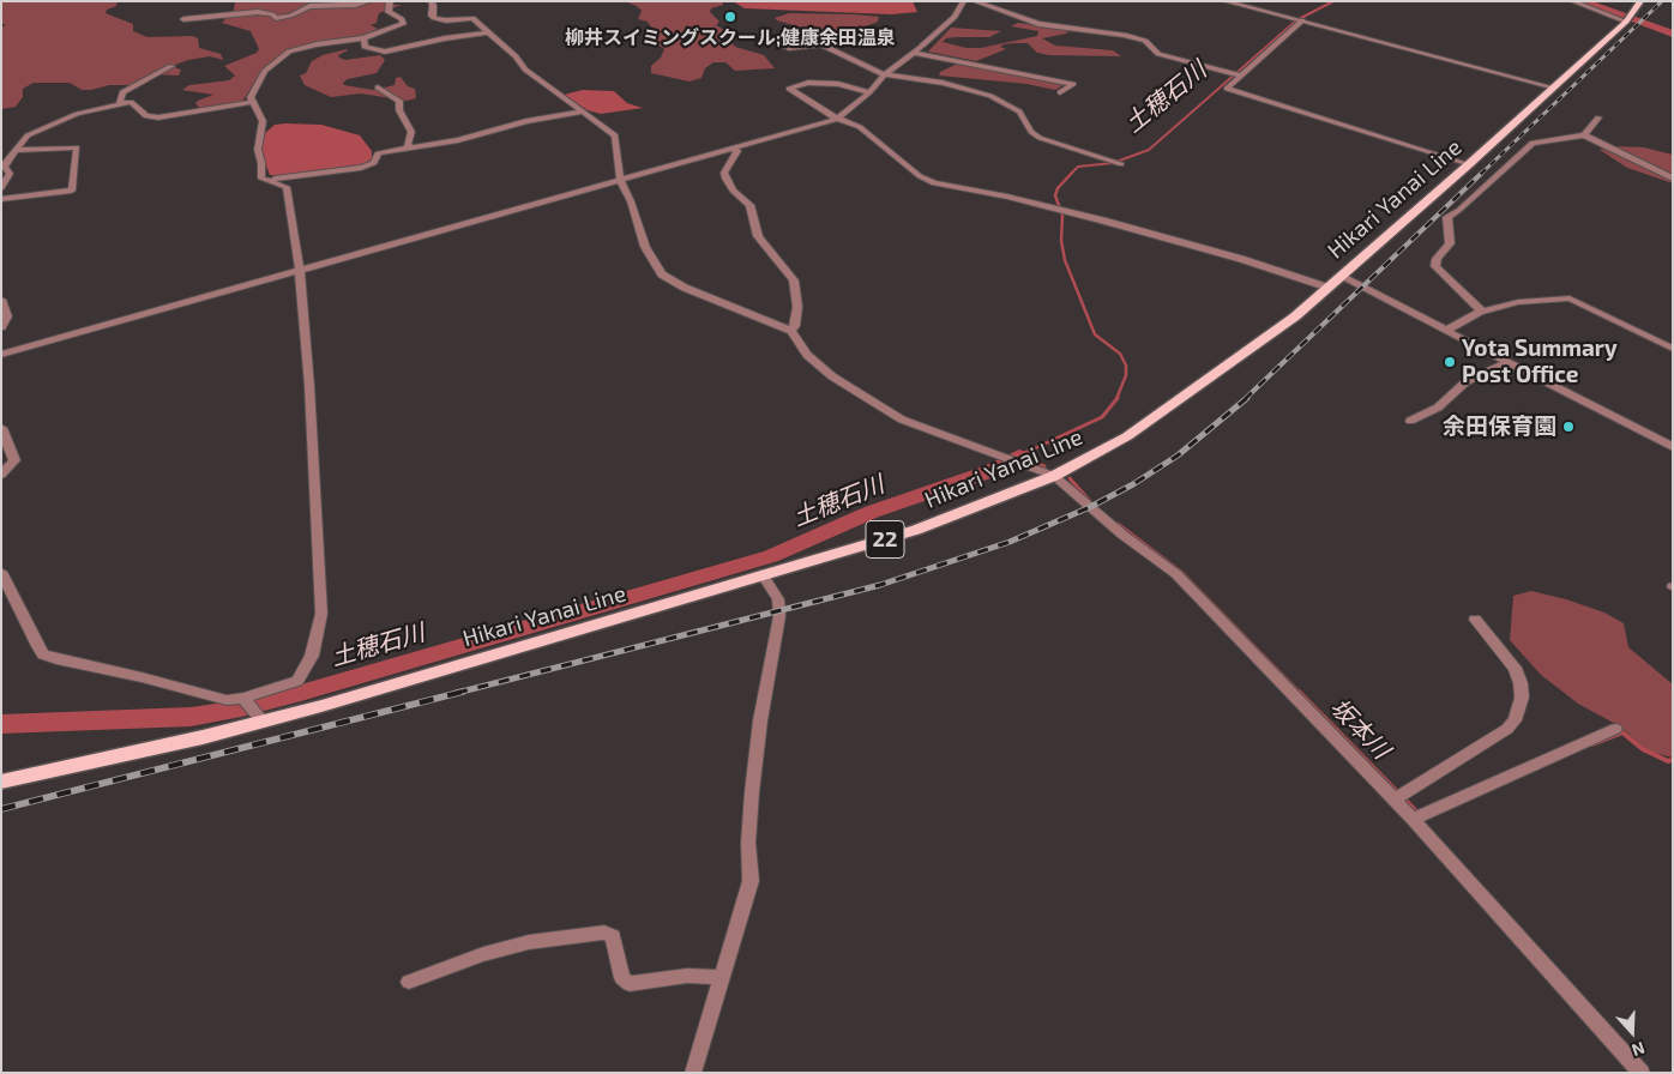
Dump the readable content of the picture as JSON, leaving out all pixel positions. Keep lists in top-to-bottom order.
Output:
{
  "streets": {
    "main road": ["Hikari Yanai Line", "22"]
  },
  "water": ["土穂石川", "坂本川"],
  "places": ["柳井スイミングスクール;健康余田温泉", "Yota Summary Post Office", "余田保育園"],
  "north": "bottom"
}
